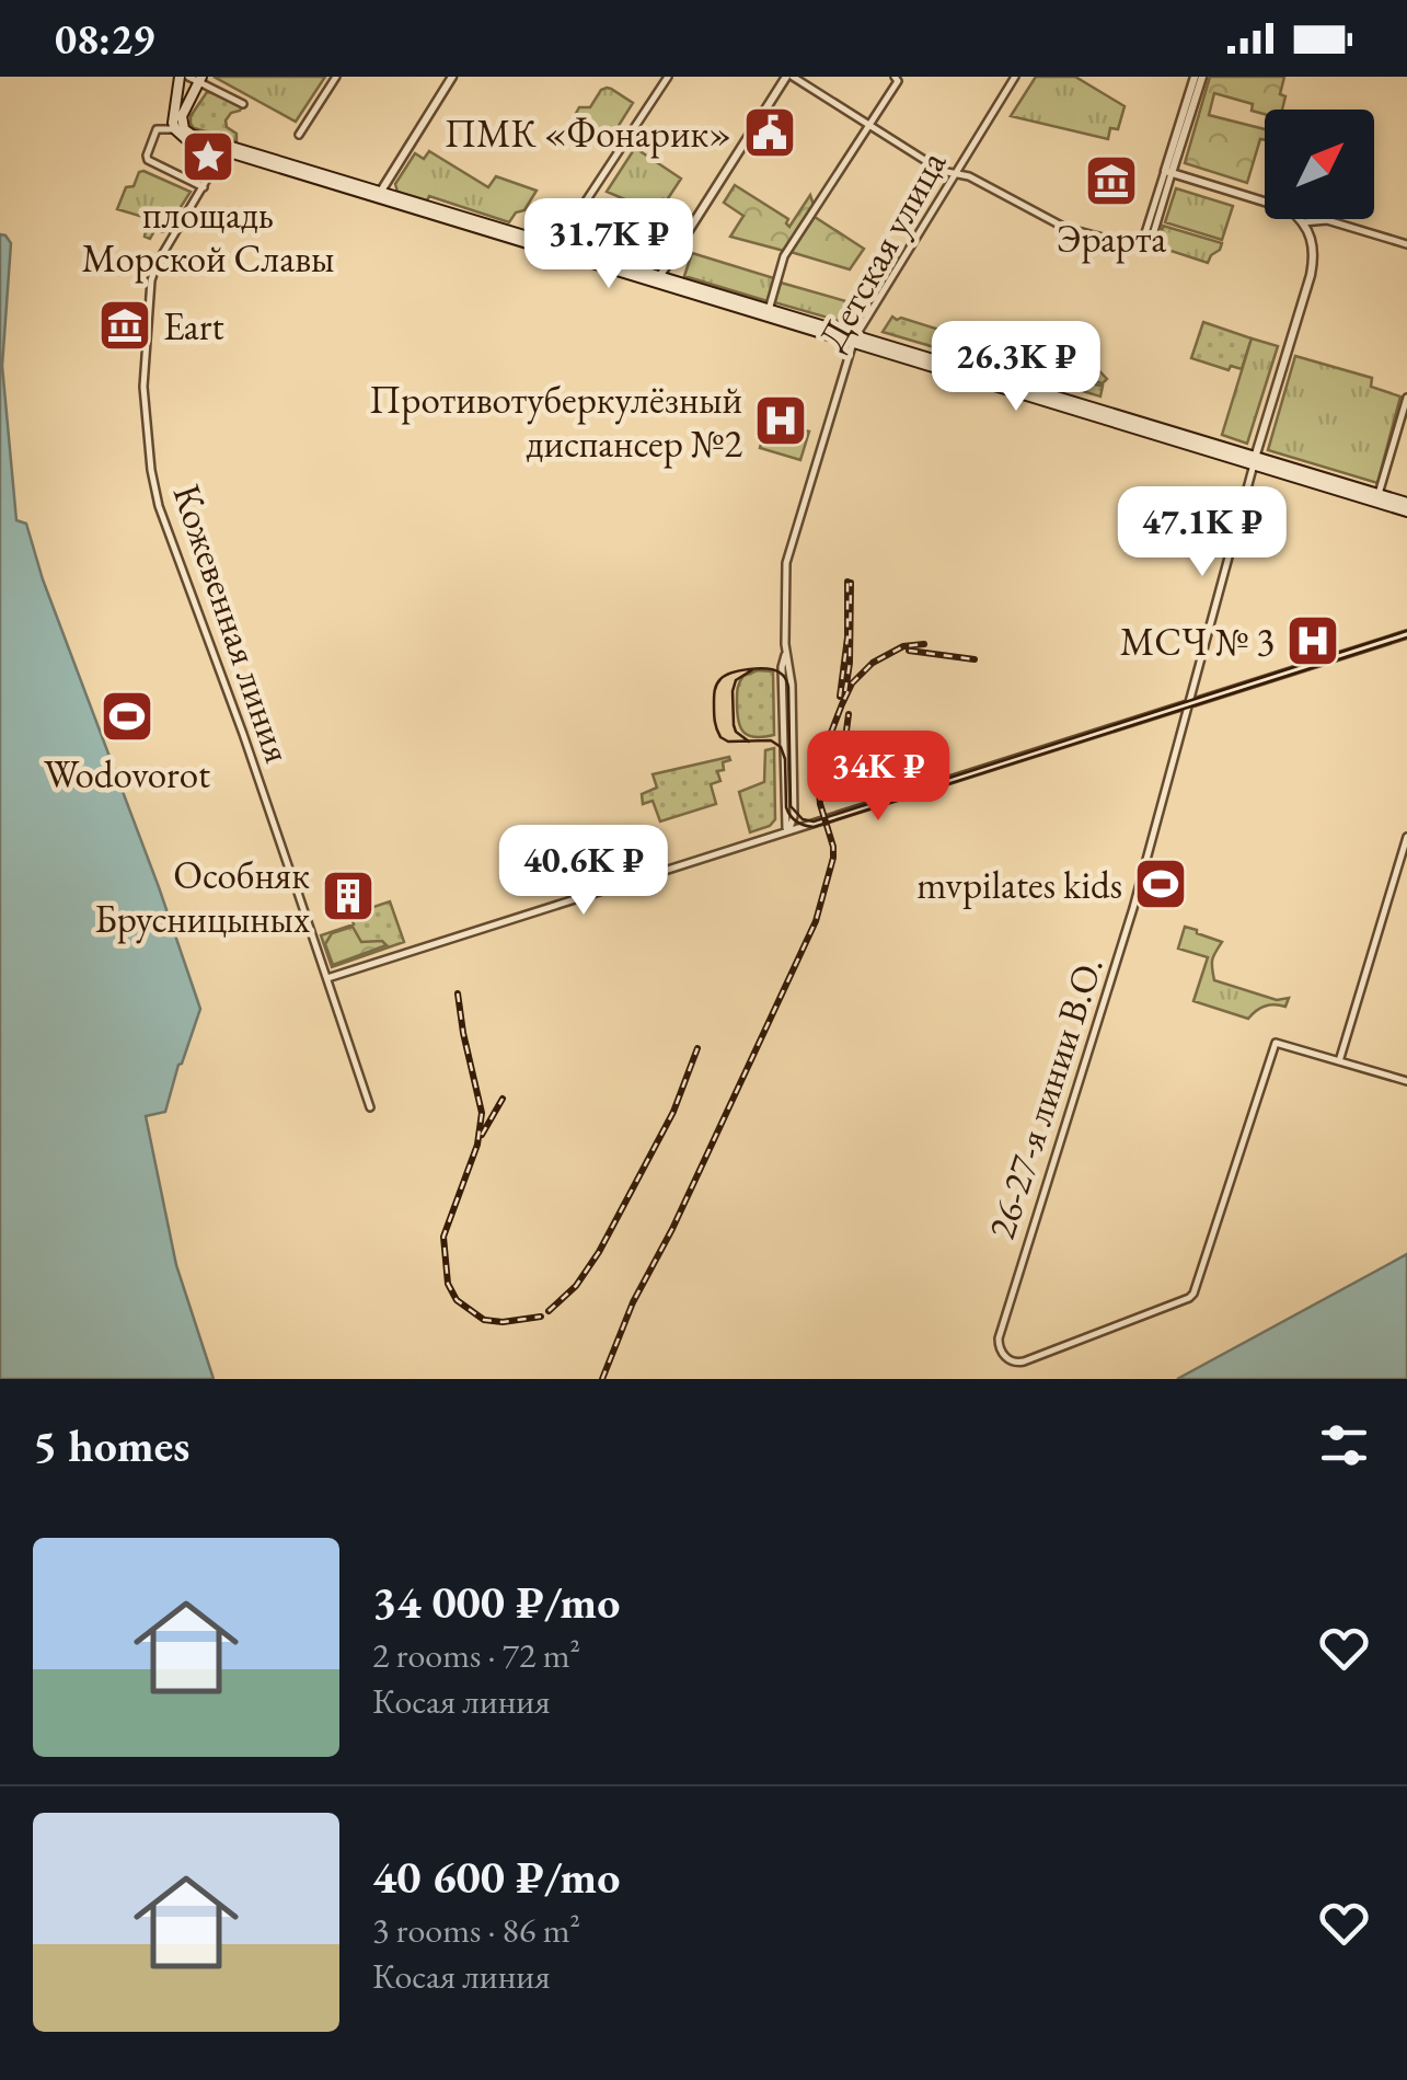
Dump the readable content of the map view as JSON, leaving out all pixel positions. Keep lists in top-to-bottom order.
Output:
{
  "streets": {
    "street": ["Детская улица", "Кожевенная линия", "26-27-я линии В.О."]
  },
  "places": {
    "public building": ["ПМК «Фонарик»"],
    "place": ["площадь Морской Славы"],
    "museum": ["Эрарта", "Eart"],
    "hospital": ["Противотуберкулёзный диспансер №2", "МСЧ № 3"],
    "sports": ["Wodovorot", "mvpilates kids"],
    "building": ["Особняк Брусницыных"]
  },
  "north": "top right",
  "page": {
    "status": "08:29",
    "price": [
      "31.7K ₽",
      "26.3K ₽",
      "47.1K ₽",
      "34K ₽",
      "40.6K ₽"
    ],
    "heading": "5 homes",
    "list": [
      {
        "name": "34 000 ₽/mo",
        "note": "2 rooms · 72 m² · Косая линия"
      },
      {
        "name": "40 600 ₽/mo",
        "note": "3 rooms · 86 m² · Косая линия"
      }
    ]
  }
}
